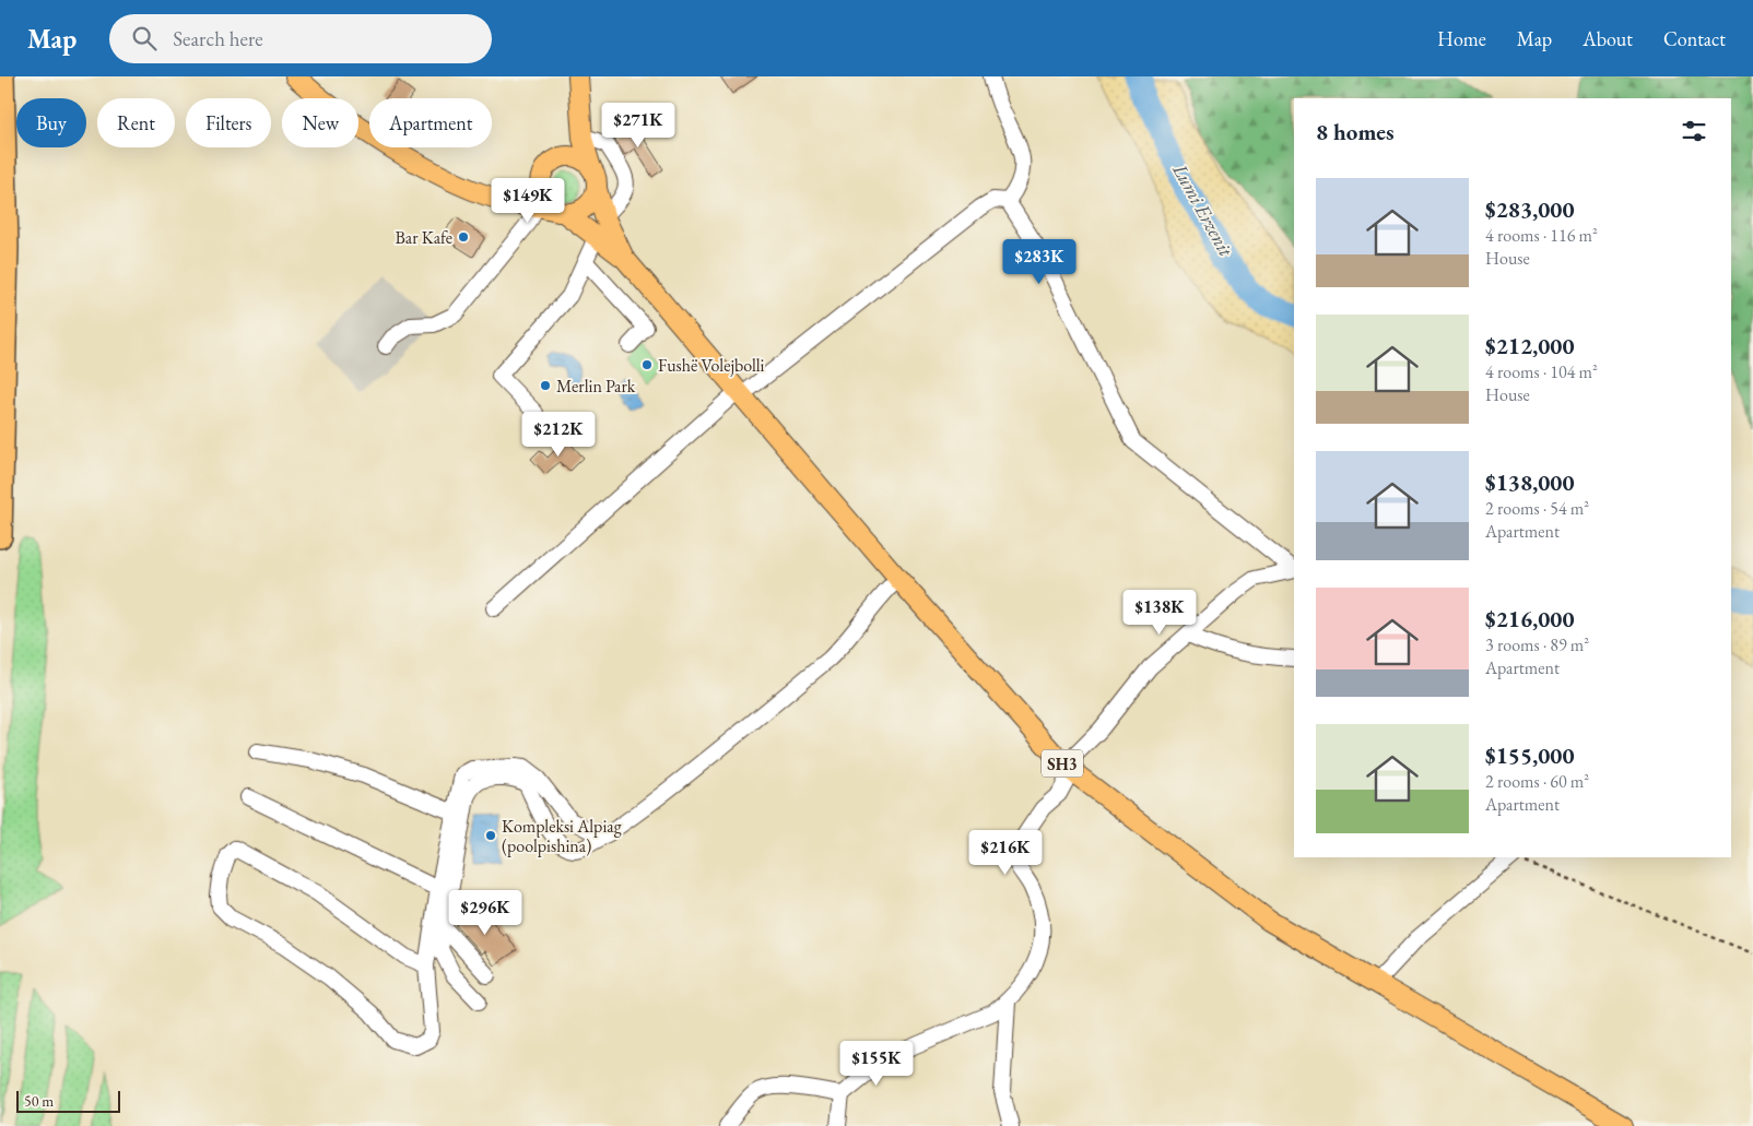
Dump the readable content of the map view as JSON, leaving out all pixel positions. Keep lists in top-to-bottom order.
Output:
{
  "streets": {
    "main road": ["SH3"]
  },
  "water": ["Lumi Erzenit"],
  "places": [
    "Bar Kafe",
    "Fushë Volejbolli",
    "Merlin Park",
    "Kompleksi Alpiag (poolpishina)"
  ],
  "scale_bar": "50 m",
  "page": {
    "header": "Map",
    "search": "Search here",
    "nav": [
      "Home",
      "Map",
      "About",
      "Contact"
    ],
    "chip": [
      "Buy",
      "Rent",
      "Filters",
      "New",
      "Apartment"
    ],
    "heading": "8 homes",
    "price": [
      "$271K",
      "$149K",
      "$283K",
      "$212K",
      "$138K",
      "$216K",
      "$296K",
      "$155K"
    ],
    "list": [
      {
        "name": "$283,000",
        "note": "4 rooms · 116 m² · House"
      },
      {
        "name": "$212,000",
        "note": "4 rooms · 104 m² · House"
      },
      {
        "name": "$138,000",
        "note": "2 rooms · 54 m² · Apartment"
      },
      {
        "name": "$216,000",
        "note": "3 rooms · 89 m² · Apartment"
      },
      {
        "name": "$155,000",
        "note": "2 rooms · 60 m² · Apartment"
      }
    ],
    "scale": "50 m"
  }
}
